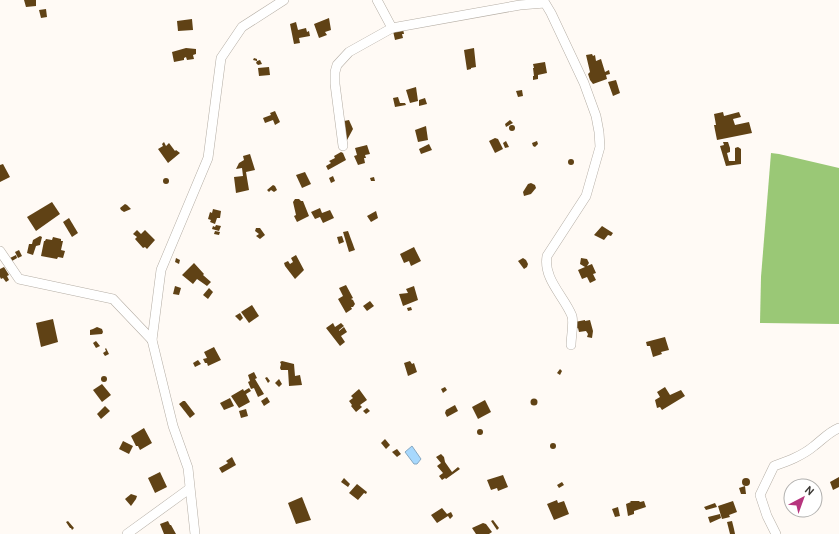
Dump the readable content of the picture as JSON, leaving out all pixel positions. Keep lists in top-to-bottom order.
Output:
{
  "north": "top right"
}
